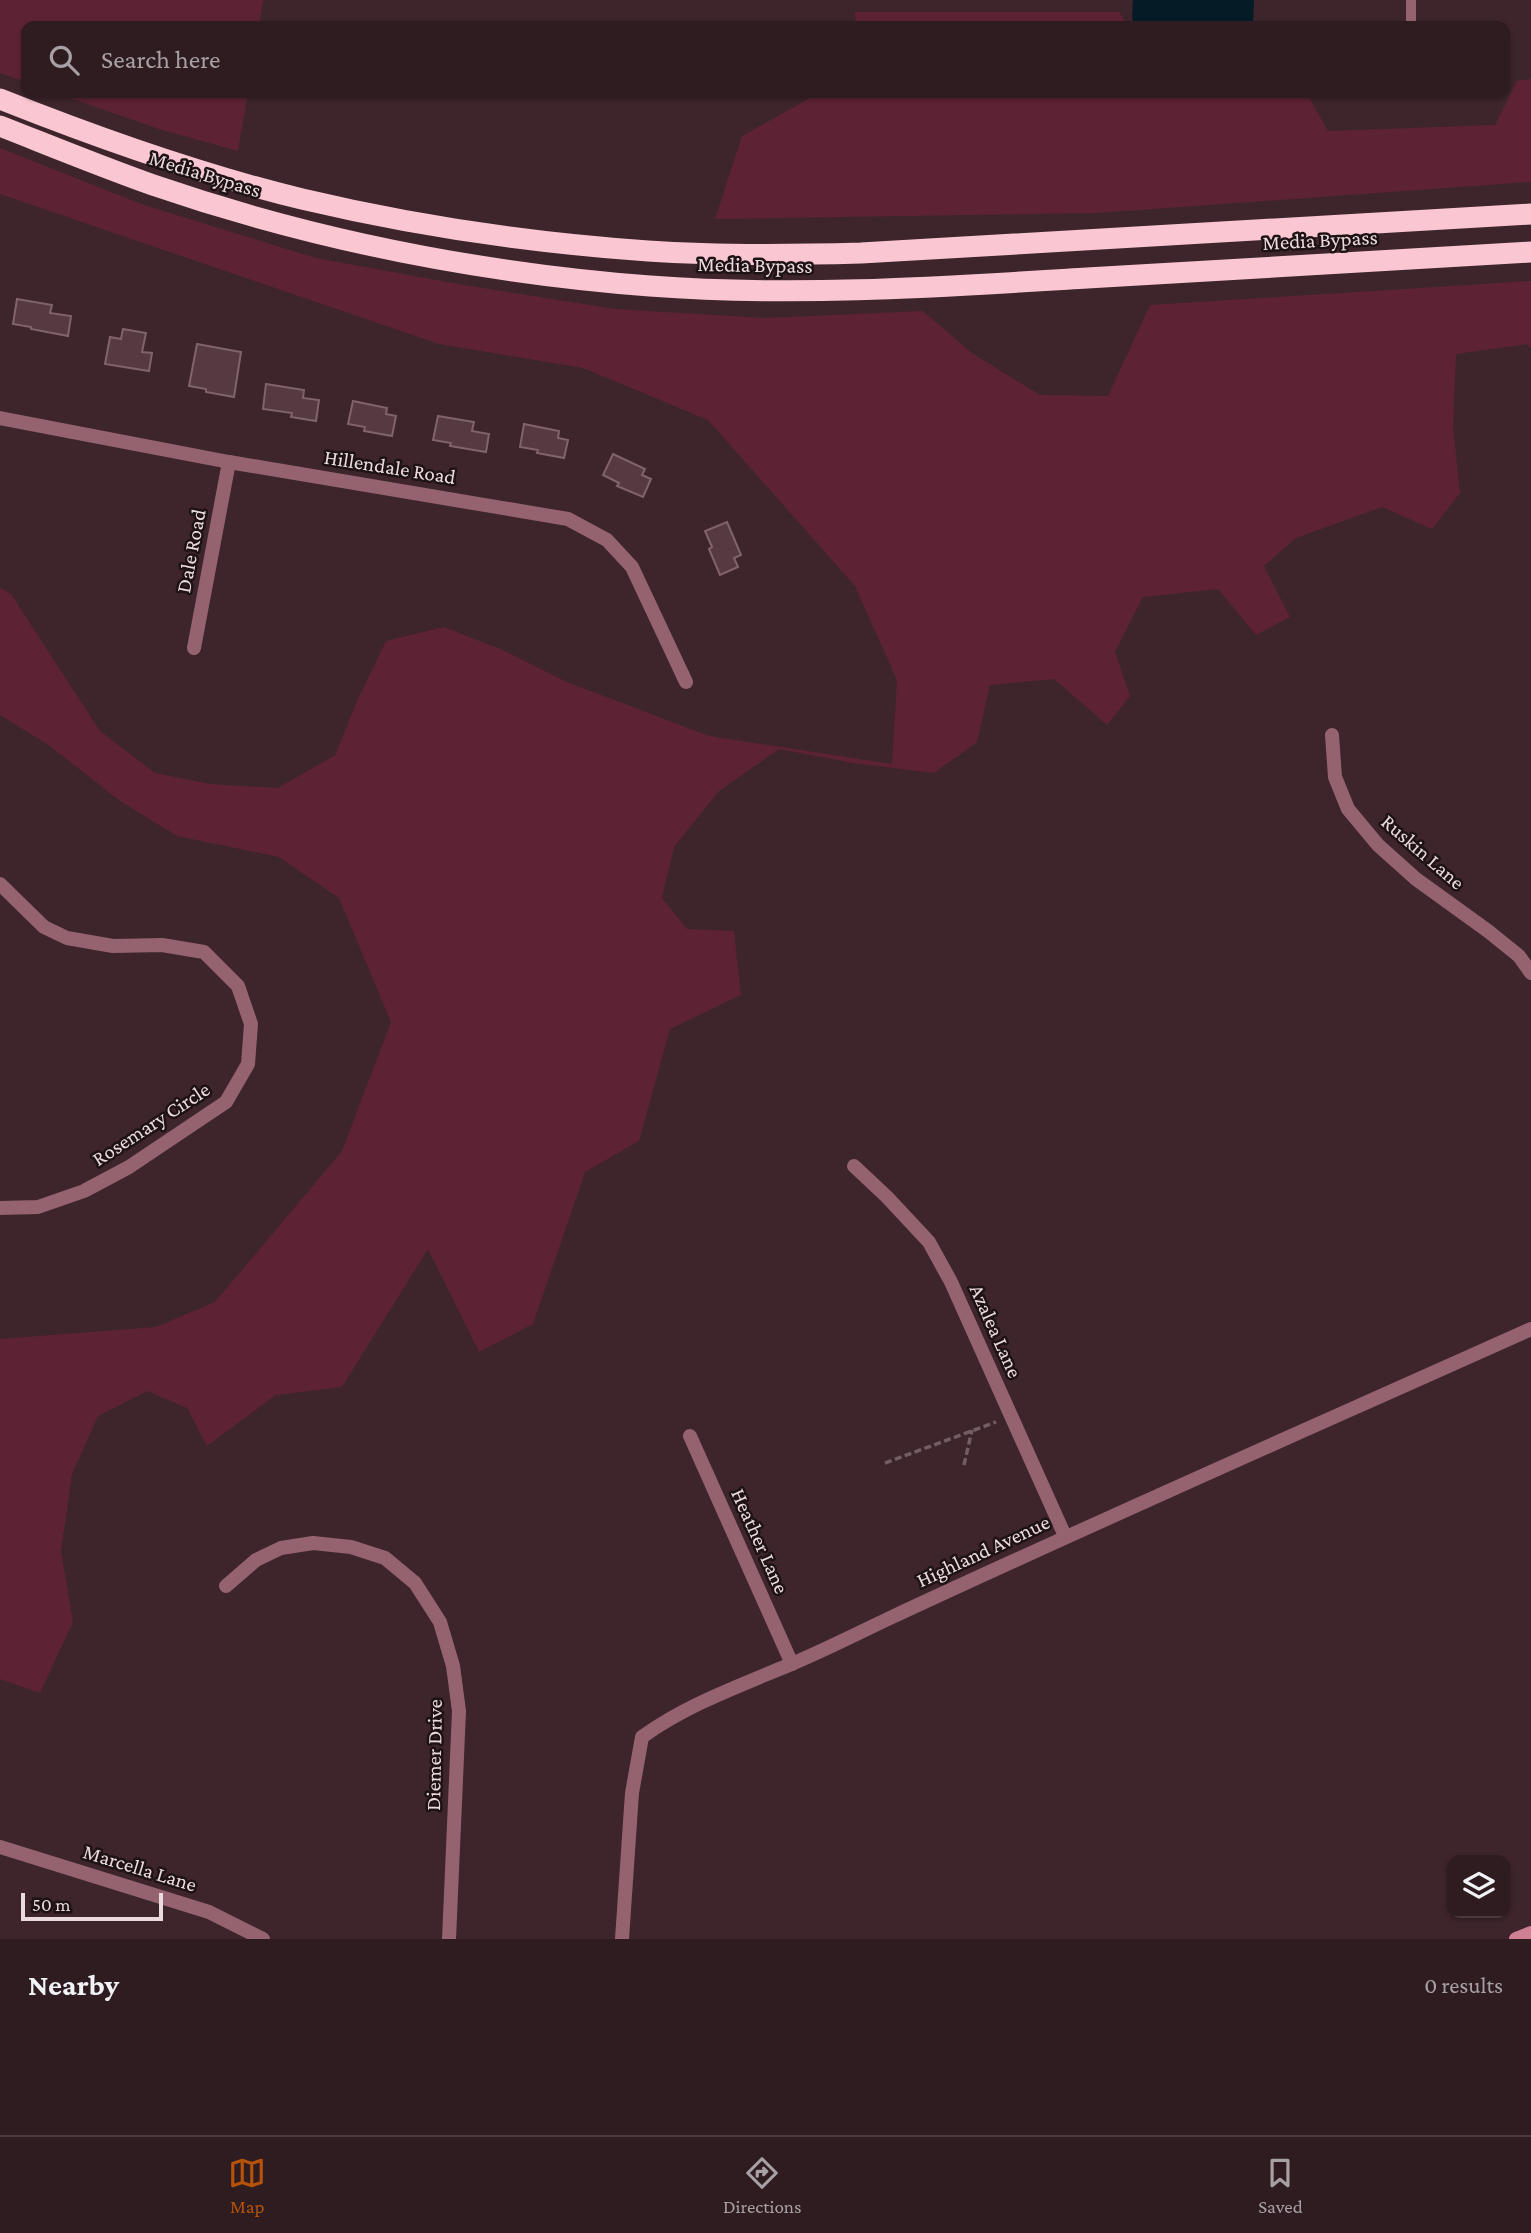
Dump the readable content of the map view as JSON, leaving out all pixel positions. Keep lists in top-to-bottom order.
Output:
{
  "streets": {
    "highway": ["Media Bypass"],
    "street": [
      "Hillendale Road",
      "Dale Road",
      "Ruskin Lane",
      "Rosemary Circle",
      "Azalea Lane",
      "Heather Lane",
      "Highland Avenue",
      "Diemer Drive",
      "Marcella Lane"
    ]
  },
  "crossings": [
    ["Hillendale Road", "Dale Road"],
    ["Azalea Lane", "Highland Avenue"],
    ["Heather Lane", "Highland Avenue"]
  ],
  "scale_bar": "50 m",
  "page": {
    "search": "Search here",
    "scale": "50 m",
    "heading": ["Nearby", "0 results"],
    "nav": ["Map", "Directions", "Saved"]
  }
}
